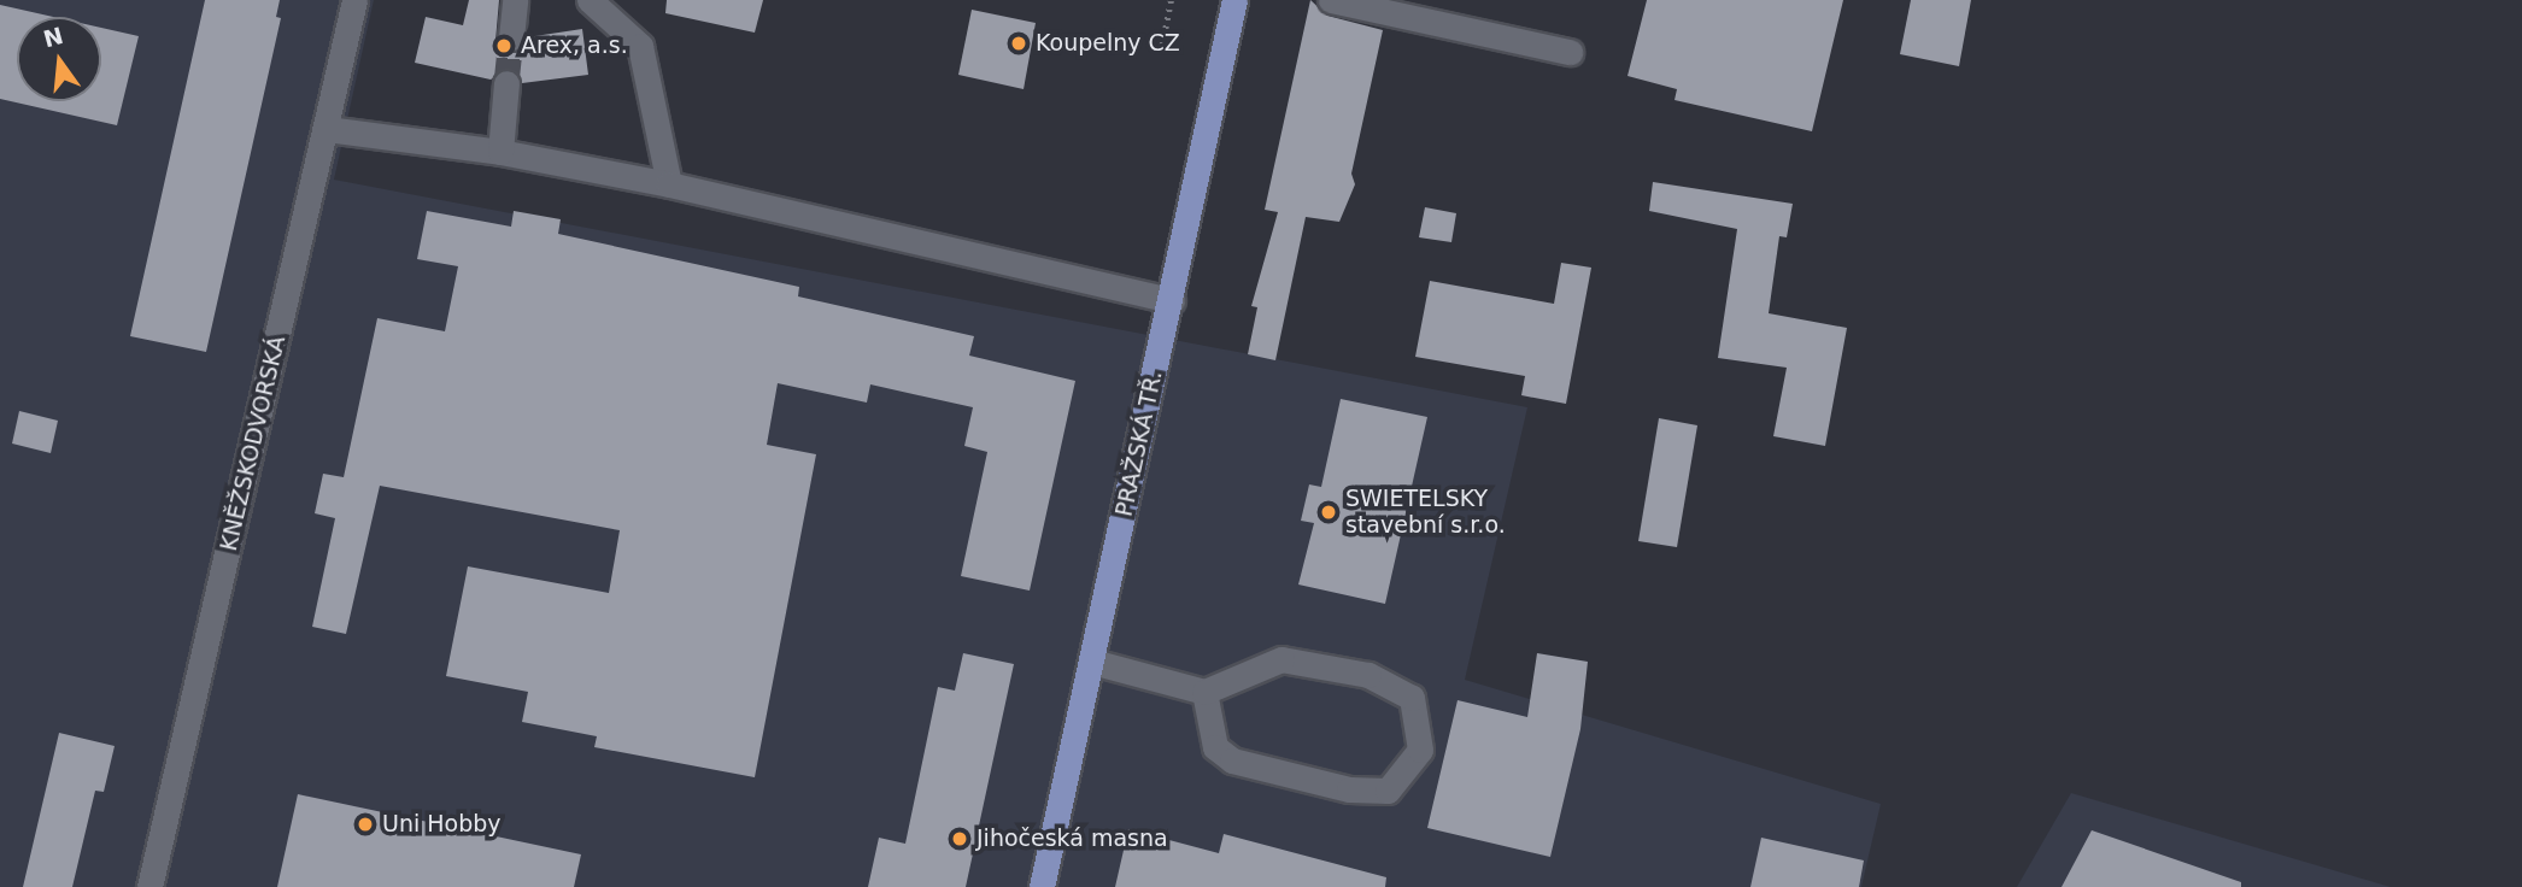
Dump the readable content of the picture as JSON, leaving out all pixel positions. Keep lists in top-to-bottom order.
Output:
{
  "streets": {
    "main road": ["PRAŽSKÁ TŘ."],
    "street": ["KNĚŽSKODVORSKÁ"]
  },
  "places": [
    "Koupelny CZ",
    "Arex, a.s.",
    "SWIETELSKY stavební s.r.o.",
    "Uni Hobby",
    "Jihočeská masna"
  ],
  "north": "top"
}
